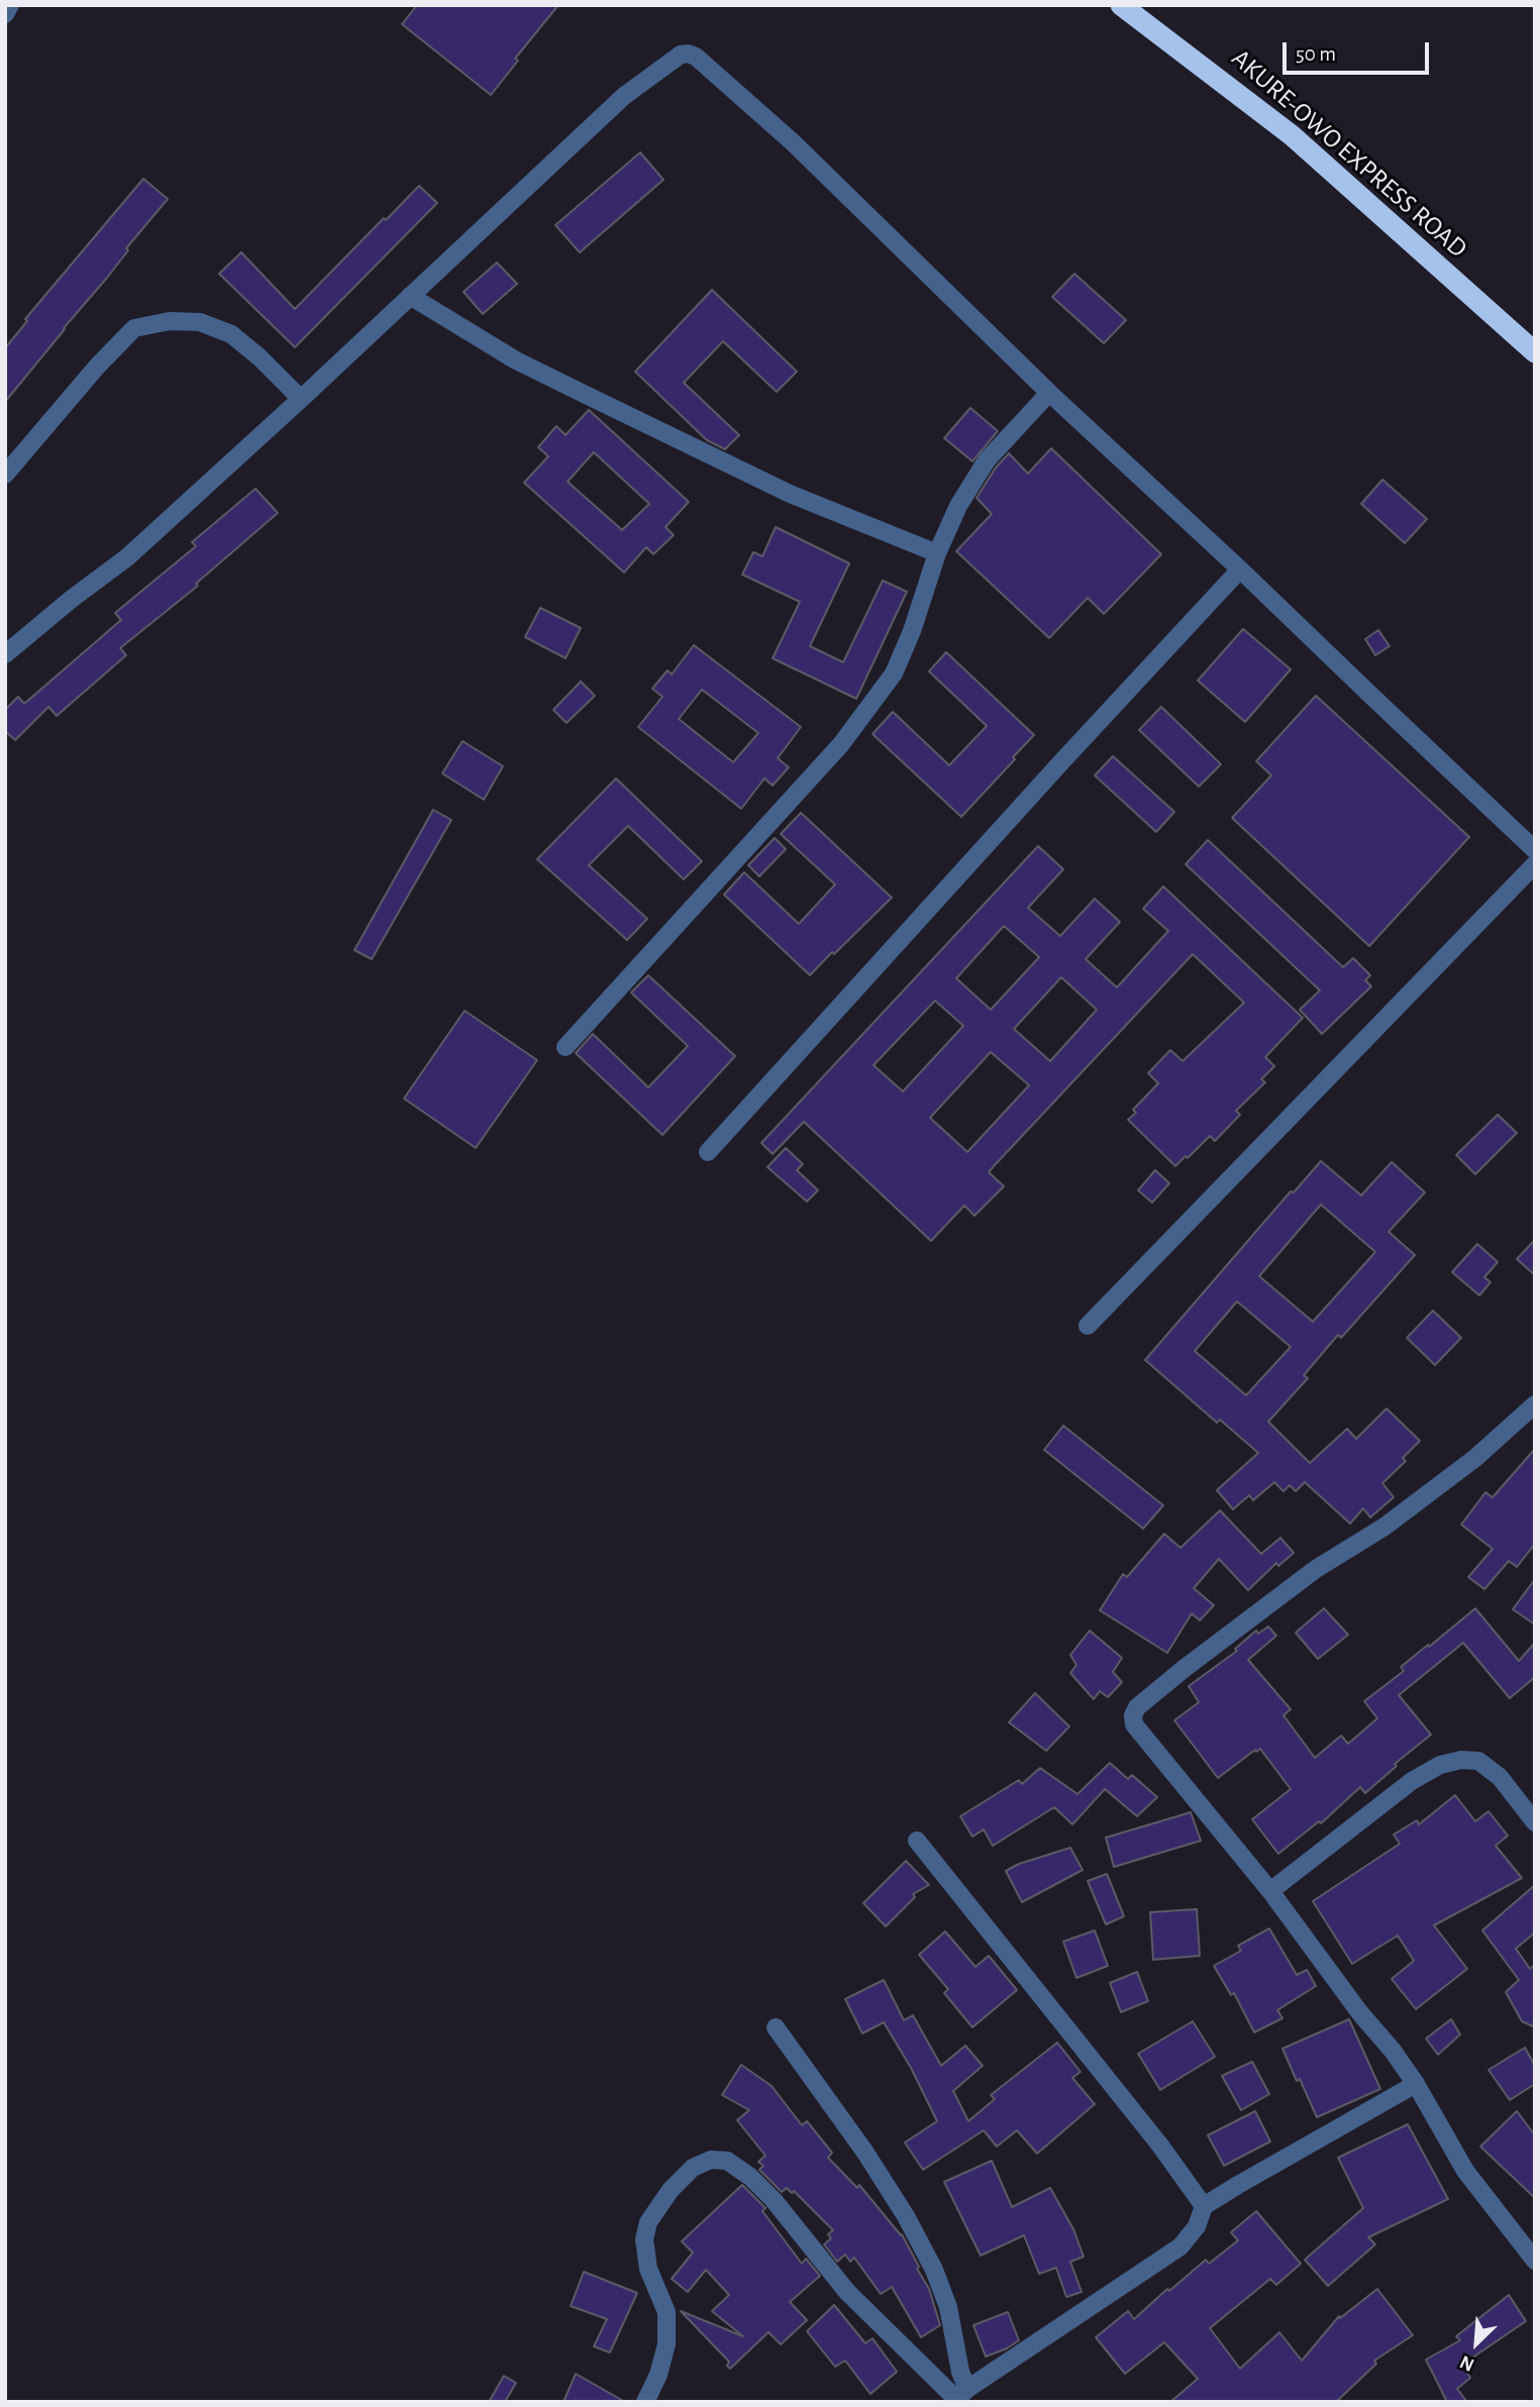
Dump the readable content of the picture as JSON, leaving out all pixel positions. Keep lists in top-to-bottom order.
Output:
{
  "streets": {
    "highway": ["AKURE-OWO EXPRESS ROAD"]
  },
  "scale_bar": "50 m",
  "north": "bottom left"
}
